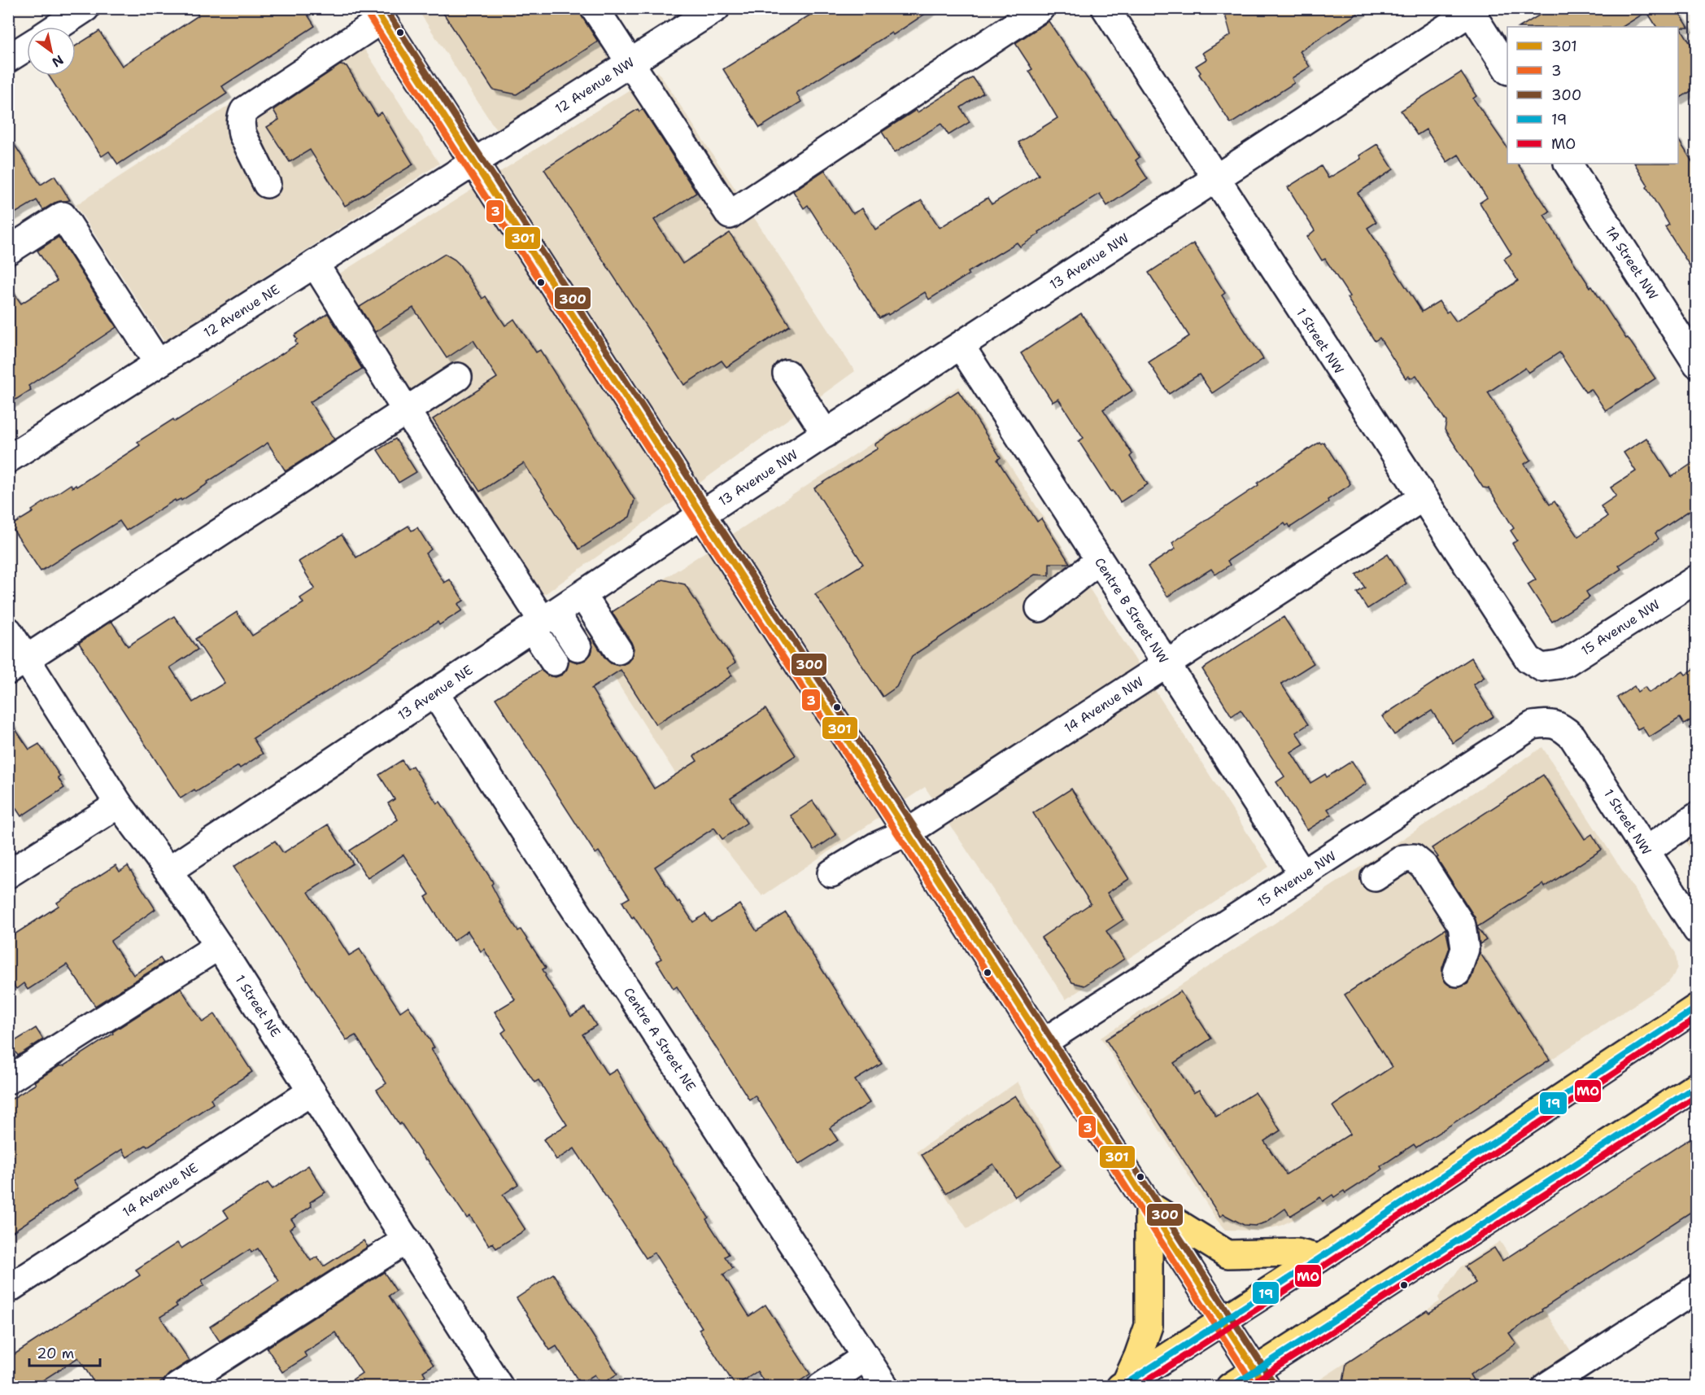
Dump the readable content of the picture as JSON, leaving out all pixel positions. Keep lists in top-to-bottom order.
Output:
{
  "streets": {
    "street": [
      "12 Avenue NW",
      "13 Avenue NW",
      "1A Street NW",
      "12 Avenue NE",
      "1 Street NW",
      "Centre B Street NW",
      "15 Avenue NW",
      "13 Avenue NE",
      "14 Avenue NW",
      "1 Street NE",
      "Centre A Street NE",
      "14 Avenue NE"
    ]
  },
  "crossings": [
    ["12 Avenue NW", "12 Avenue NE"],
    ["13 Avenue NW", "1 Street NW"],
    ["13 Avenue NW", "Centre B Street NW"],
    ["13 Avenue NW", "13 Avenue NE"],
    ["1 Street NW", "15 Avenue NW"],
    ["1 Street NW", "14 Avenue NW"],
    ["Centre B Street NW", "15 Avenue NW"],
    ["Centre B Street NW", "14 Avenue NW"],
    ["13 Avenue NE", "1 Street NE"],
    ["13 Avenue NE", "Centre A Street NE"],
    ["1 Street NE", "14 Avenue NE"]
  ],
  "lines": [
    "transit line 301",
    "transit line 300",
    "transit line 3",
    "transit line 19",
    "transit line MO"
  ],
  "legend": [
    "301",
    "3",
    "300",
    "19",
    "MO"
  ],
  "scale_bar": "20 m",
  "north": "bottom right"
}
